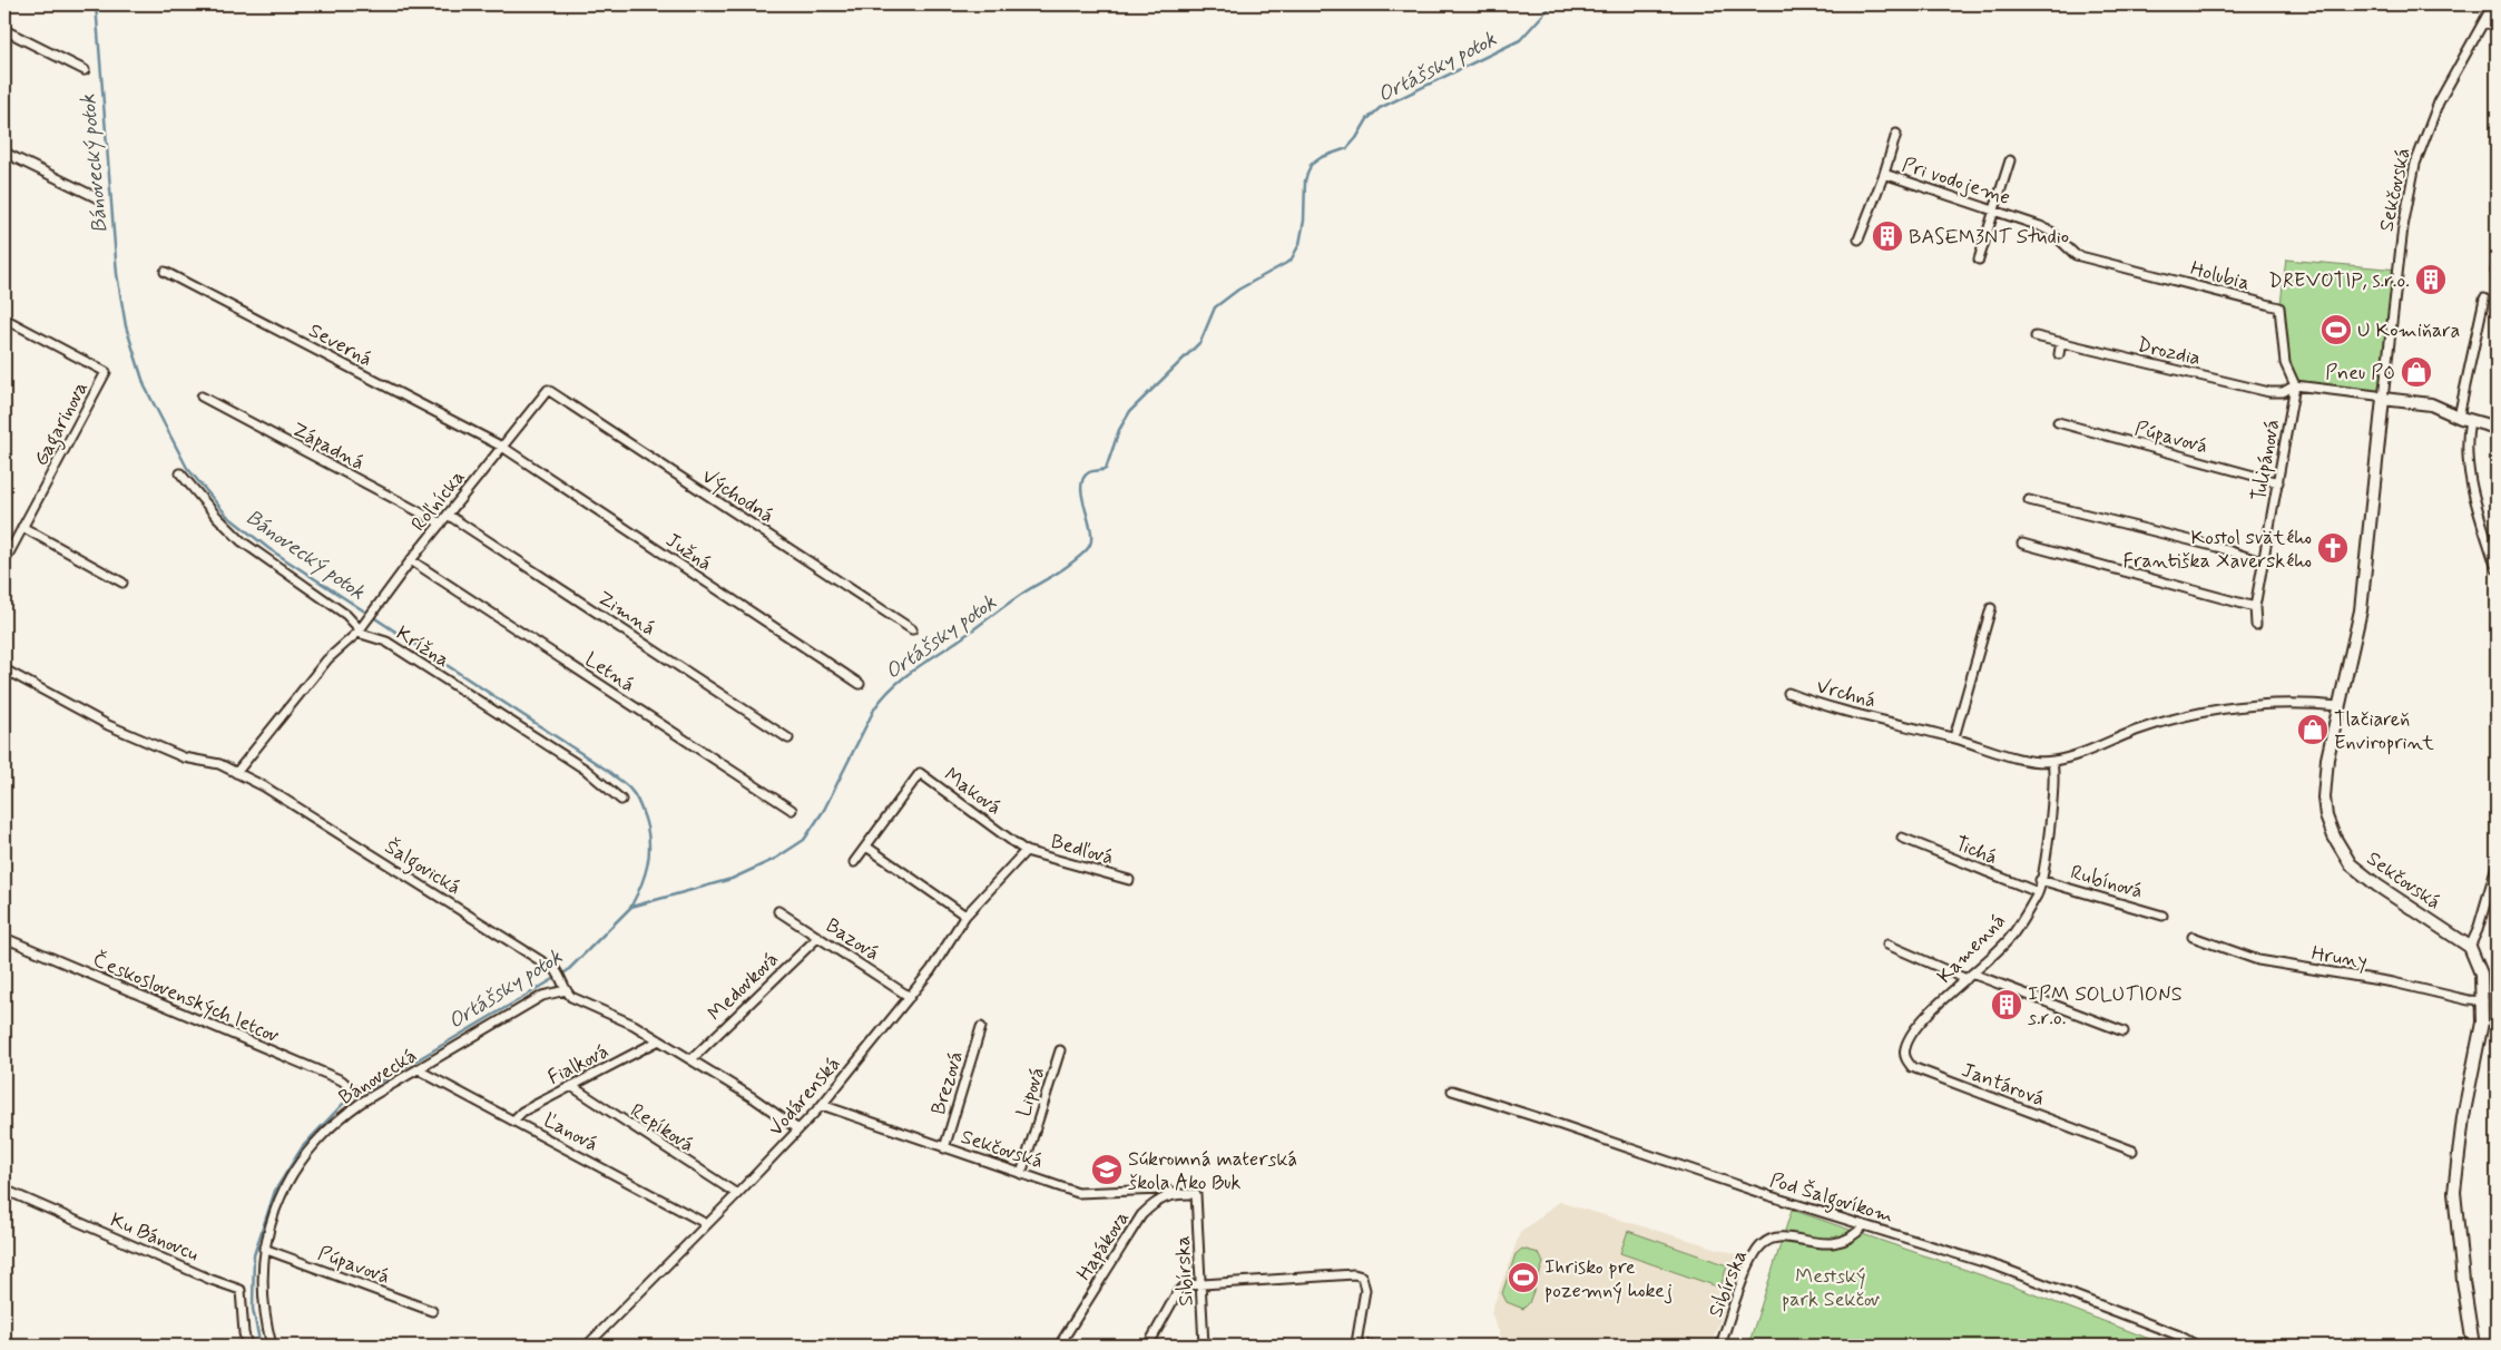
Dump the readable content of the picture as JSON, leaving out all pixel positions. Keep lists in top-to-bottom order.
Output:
{
  "streets": {
    "street": [
      "Pri vodojeme",
      "Sekčovská",
      "Holubia",
      "Severná",
      "Drozdia",
      "Gagarinova",
      "Púpavová",
      "Západná",
      "Tulipánová",
      "Východná",
      "Roľnícka",
      "Južná",
      "Zimná",
      "Krížna",
      "Letná",
      "Vrchná",
      "Maková",
      "Bedľová",
      "Tichá",
      "Šalgovická",
      "Rubínová",
      "Bazová",
      "Kamenná",
      "Hruny",
      "Medovková",
      "Československých letcov",
      "Fialková",
      "Bánovecká",
      "Brezová",
      "Jantárová",
      "Lipová",
      "Vodárenská",
      "Repíková",
      "Ľanová",
      "Pod Šalgovíkom",
      "Ku Bánovcu",
      "Hapákova",
      "Sibírska"
    ]
  },
  "crossings": [
    ["Pri vodojeme", "Holubia"],
    ["Sekčovská", "Brezová"],
    ["Sekčovská", "Lipová"],
    ["Sekčovská", "Vodárenská"],
    ["Sekčovská", "Hapákova"],
    ["Holubia", "Drozdia"],
    ["Holubia", "Tulipánová"],
    ["Severná", "Roľnícka"],
    ["Severná", "Južná"],
    ["Drozdia", "Tulipánová"],
    ["Púpavová", "Tulipánová"],
    ["Púpavová", "Bánovecká"],
    ["Západná", "Roľnícka"],
    ["Východná", "Roľnícka"],
    ["Roľnícka", "Južná"],
    ["Roľnícka", "Zimná"],
    ["Roľnícka", "Krížna"],
    ["Roľnícka", "Letná"],
    ["Maková", "Bedľová"],
    ["Maková", "Vodárenská"],
    ["Bedľová", "Vodárenská"],
    ["Tichá", "Kamenná"],
    ["Šalgovická", "Bánovecká"],
    ["Rubínová", "Kamenná"],
    ["Bazová", "Medovková"],
    ["Bazová", "Vodárenská"],
    ["Kamenná", "Jantárová"],
    ["Fialková", "Repíková"],
    ["Fialková", "Ľanová"],
    ["Bánovecká", "Ľanová"],
    ["Vodárenská", "Repíková"],
    ["Vodárenská", "Ľanová"],
    ["Pod Šalgovíkom", "Sibírska"],
    ["Hapákova", "Sibírska"]
  ],
  "water": ["Ortášsky potok", "Bánovecký potok"],
  "parks": ["Mestský park Sekčov"],
  "places": {
    "building": ["BASEM3NT Studio", "DREVOTIP, s.r.o.", "IPM SOLUTIONS s.r.o."],
    "sports": ["U Komiňara", "Ihrisko pre pozemný hokej"],
    "shop": ["Pneu PO", "Tlačiareň Enviroprint"],
    "church": ["Kostol svätého Františka Xaverského"],
    "school or university": ["Súkromná materská škola Ako Buk"]
  }
}
